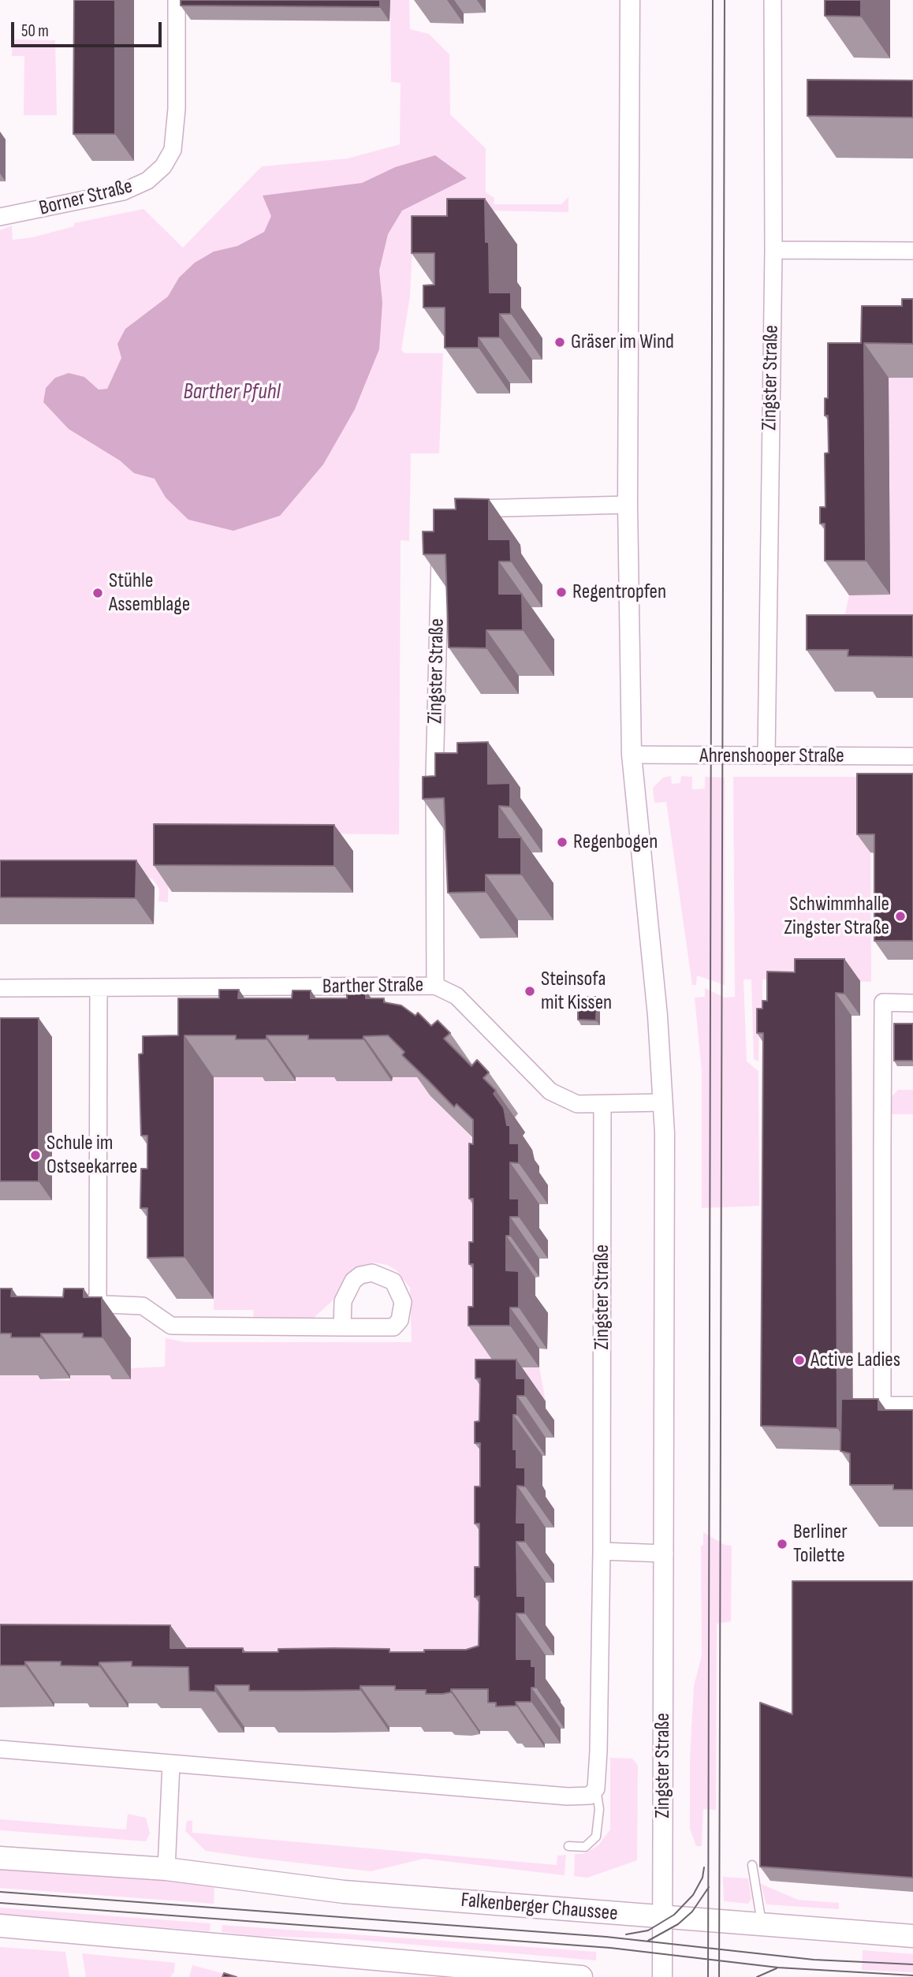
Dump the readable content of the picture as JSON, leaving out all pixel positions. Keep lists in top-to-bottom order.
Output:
{
  "streets": {
    "main road": ["Falkenberger Chaussee"],
    "street": [
      "Borner Straße",
      "Zingster Straße",
      "Ahrenshooper Straße",
      "Barther Straße"
    ]
  },
  "crossings": [
    ["Zingster Straße", "Ahrenshooper Straße"],
    ["Zingster Straße", "Barther Straße"],
    ["Zingster Straße", "Falkenberger Chaussee"]
  ],
  "water": ["Barther Pfuhl"],
  "places": [
    "Gräser im Wind",
    "Regentropfen",
    "Stühle Assemblage",
    "Regenbogen",
    "Schwimmhalle Zingster Straße",
    "Steinsofa mit Kissen",
    "Schule im Ostseekarree",
    "Active Ladies",
    "Berliner Toilette"
  ],
  "scale_bar": "50 m"
}
